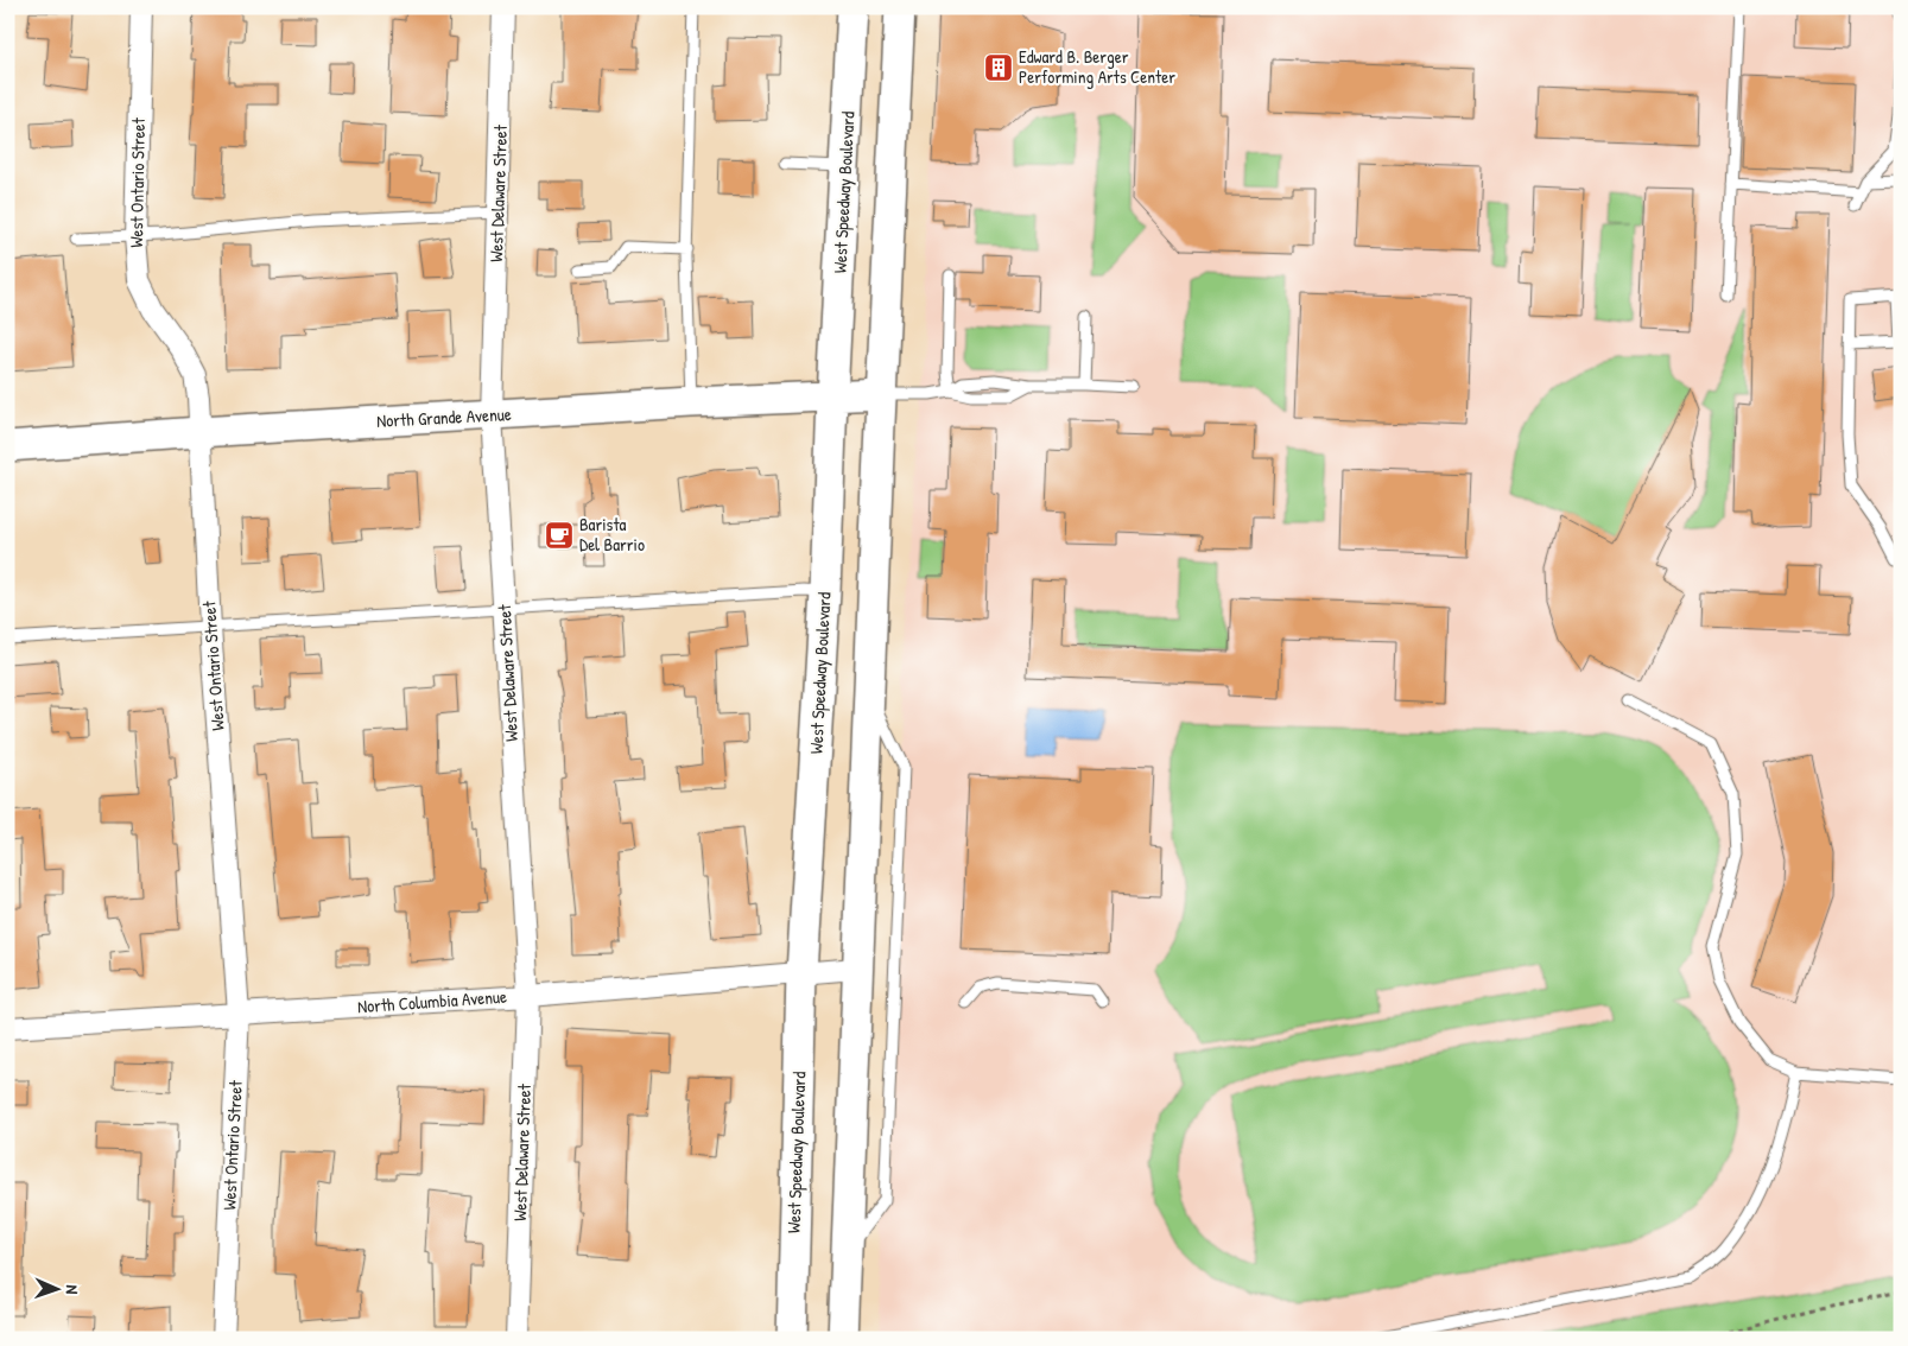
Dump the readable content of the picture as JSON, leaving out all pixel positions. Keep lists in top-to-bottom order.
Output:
{
  "streets": {
    "main road": ["West Speedway Boulevard", "North Grande Avenue"],
    "street": ["West Ontario Street", "West Delaware Street", "North Columbia Avenue"]
  },
  "crossings": [
    ["West Ontario Street", "North Grande Avenue"],
    ["West Ontario Street", "North Columbia Avenue"],
    ["West Speedway Boulevard", "North Grande Avenue"],
    ["West Speedway Boulevard", "North Columbia Avenue"],
    ["West Delaware Street", "North Grande Avenue"],
    ["West Delaware Street", "North Columbia Avenue"]
  ],
  "places": {
    "building": ["Edward B. Berger Performing Arts Center"],
    "cafe": ["Barista Del Barrio"]
  },
  "north": "right"
}
